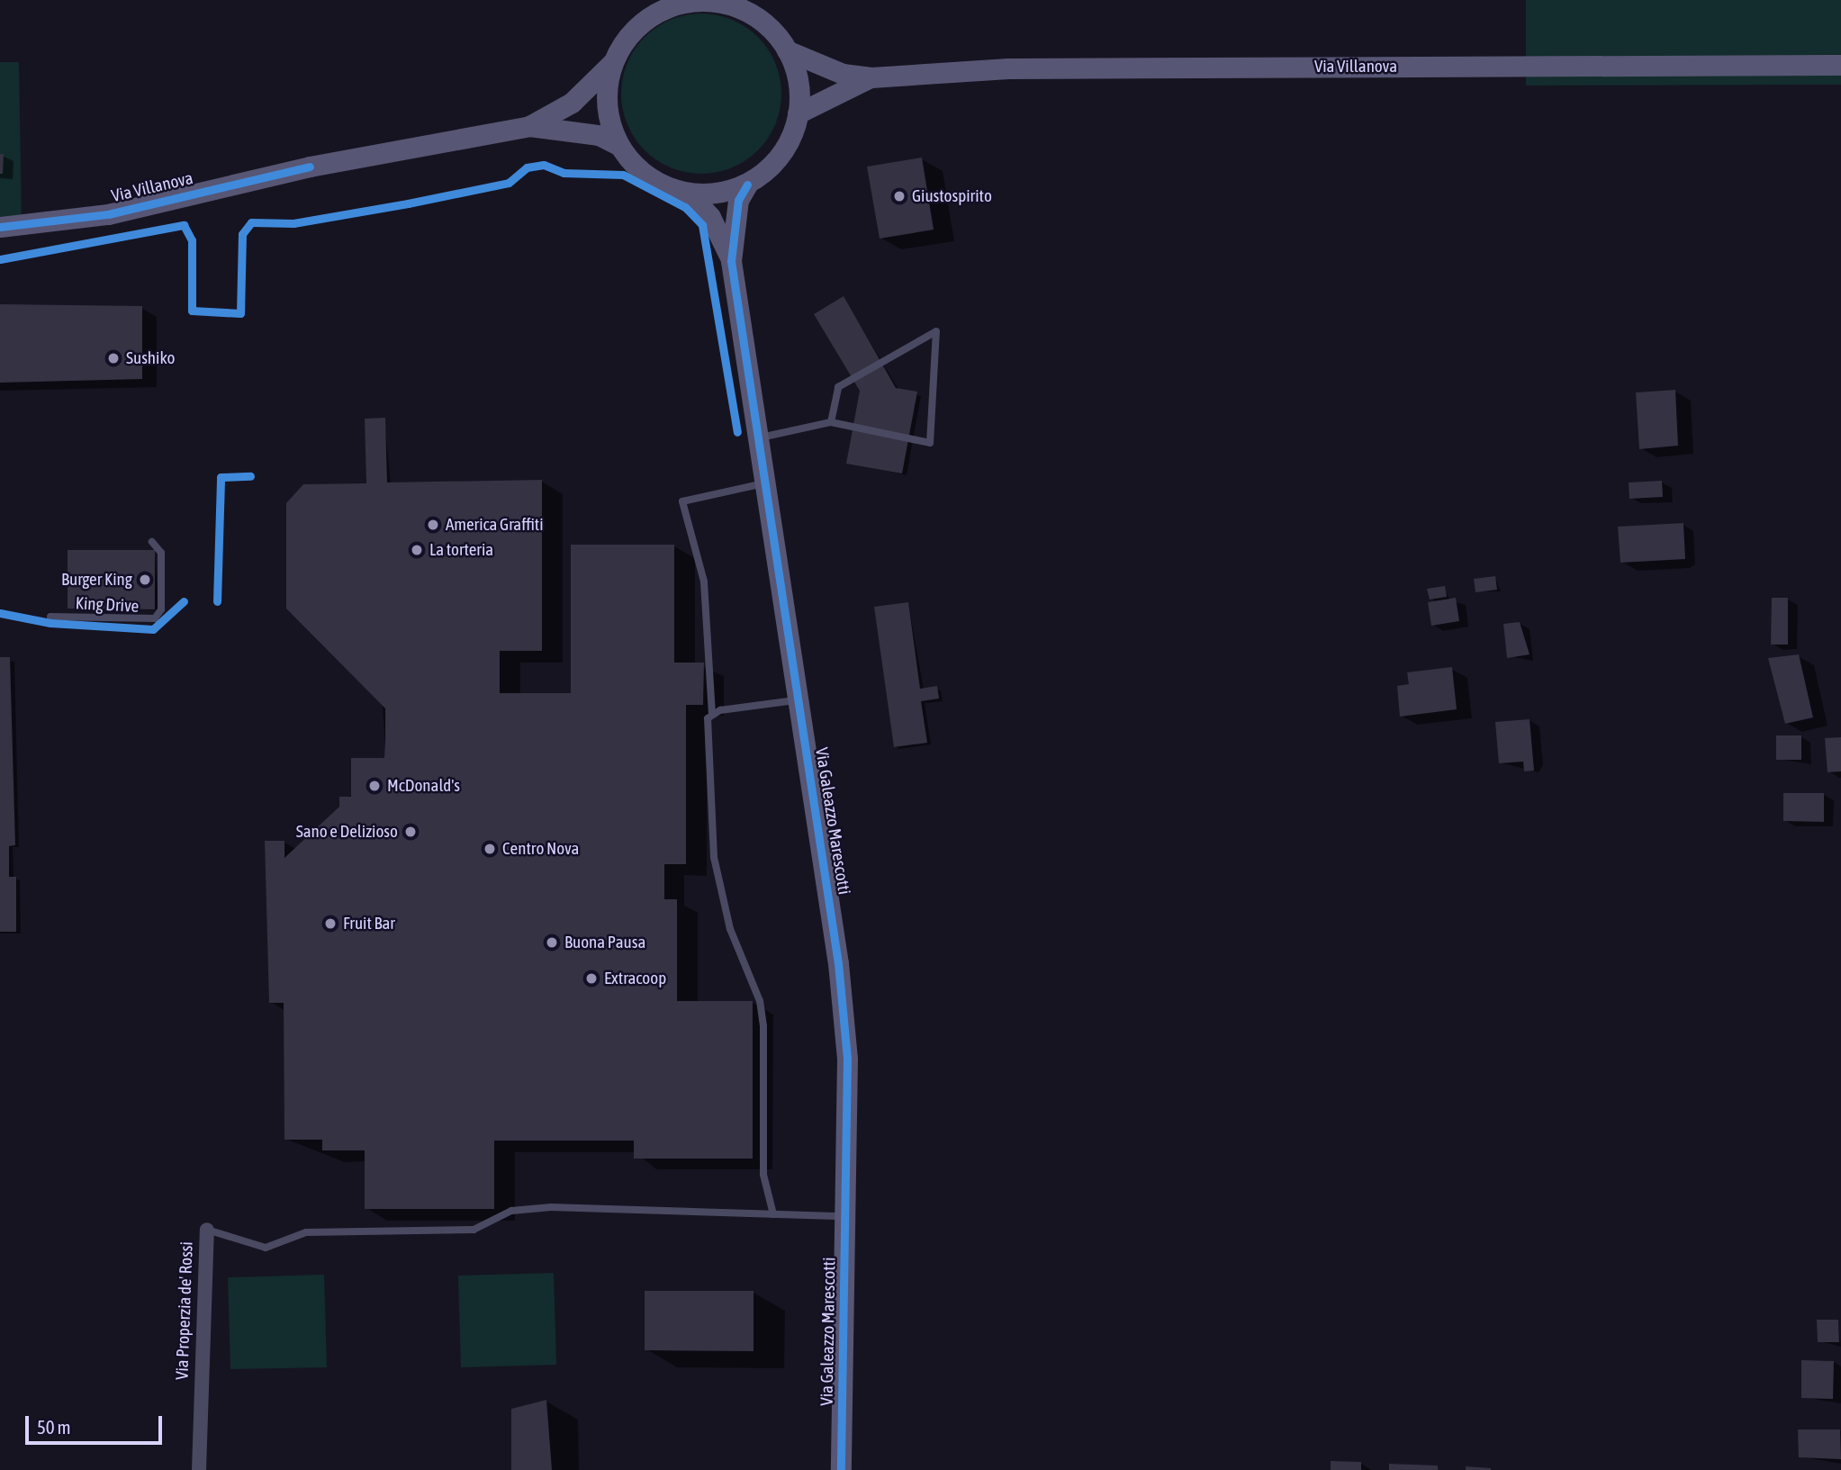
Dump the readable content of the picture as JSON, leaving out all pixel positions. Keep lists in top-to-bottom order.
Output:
{
  "streets": {
    "main road": ["Via Villanova", "Via Galeazzo Marescotti"],
    "street": ["Via Properzia de' Rossi"],
    "lane": ["King Drive"]
  },
  "crossings": [
    ["Via Villanova", "Via Galeazzo Marescotti"]
  ],
  "places": [
    "Giustospirito",
    "Sushiko",
    "America Graffiti",
    "La torteria",
    "Burger King",
    "McDonald's",
    "Sano e Delizioso",
    "Centro Nova",
    "Fruit Bar",
    "Buona Pausa",
    "Extracoop"
  ],
  "scale_bar": "50 m"
}
